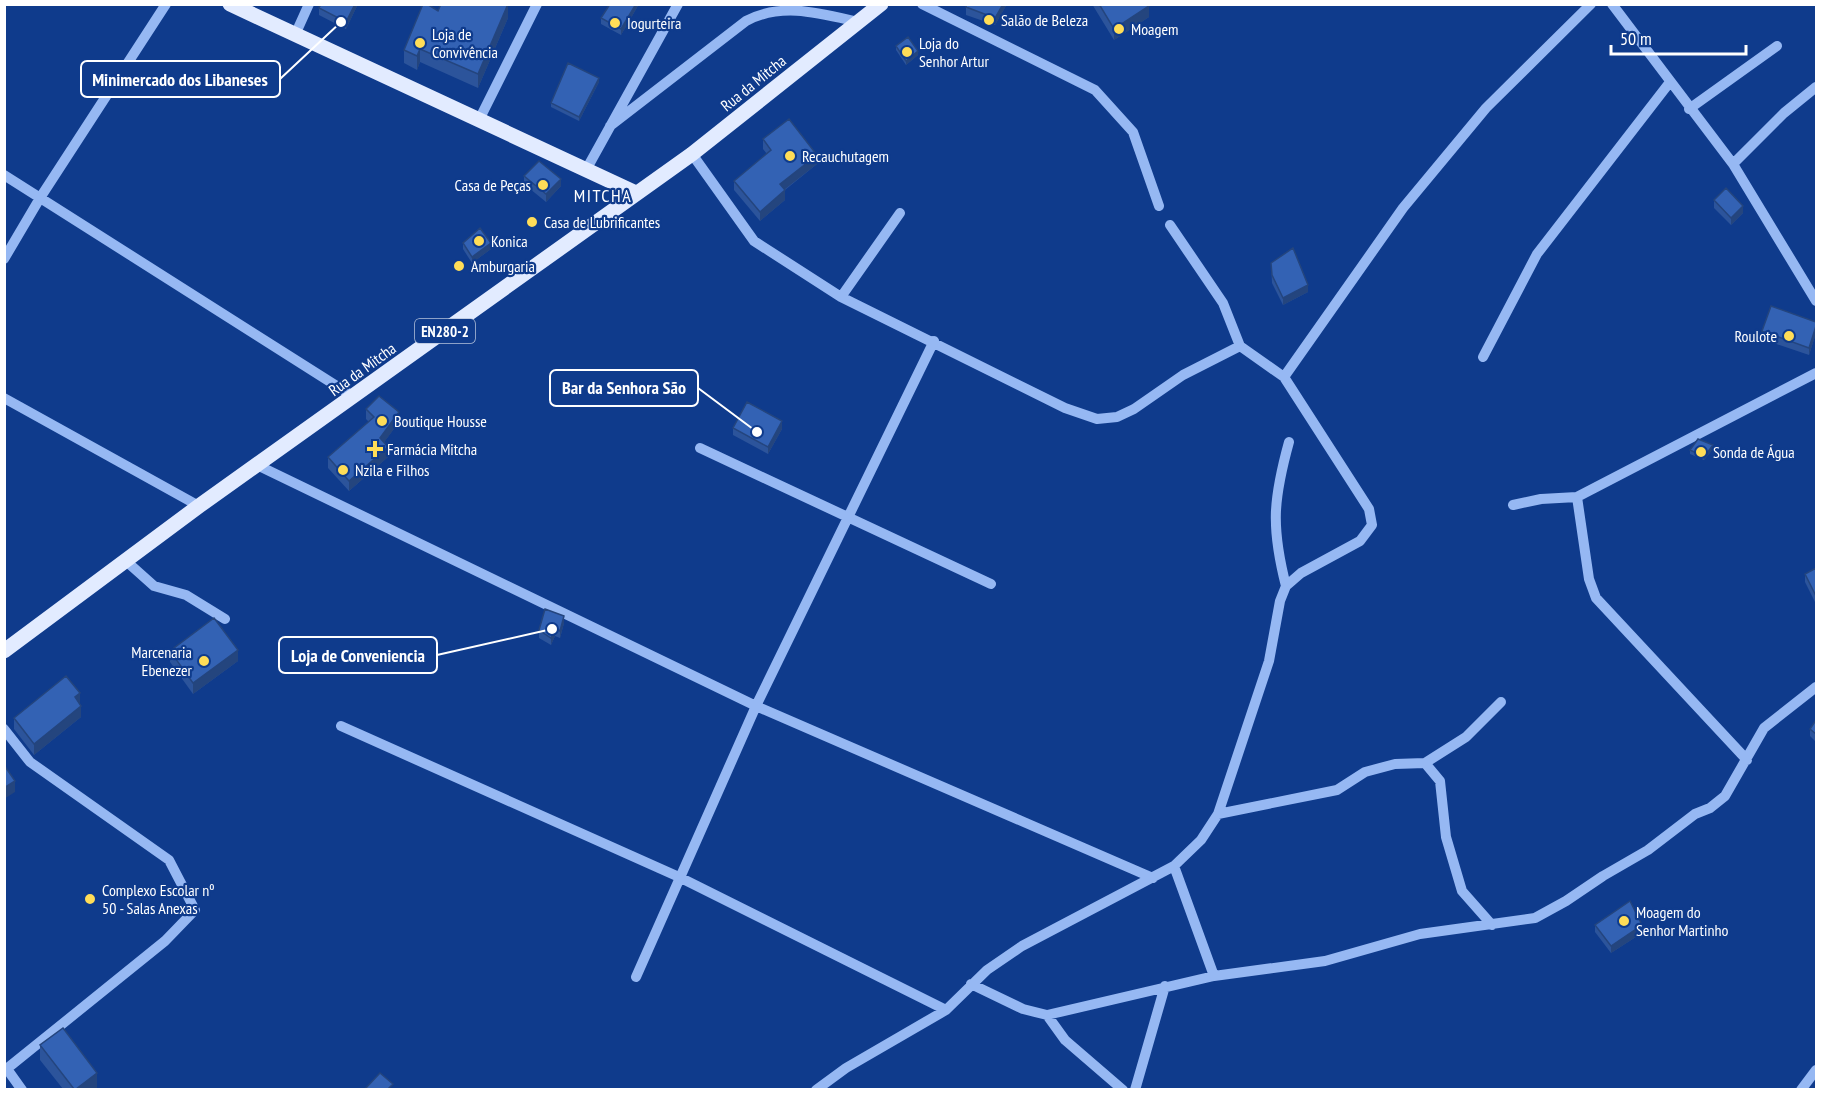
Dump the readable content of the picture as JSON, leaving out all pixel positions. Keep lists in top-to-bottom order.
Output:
{
  "streets": {
    "main road": ["Rua da Mitcha", "EN280-2"]
  },
  "districts": ["MITCHA"],
  "places": {
    "other": [
      "Salão de Beleza",
      "Minimercado dos Libaneses",
      "Iogurteira",
      "Moagem",
      "Loja de Convivência",
      "Loja do Senhor Artur",
      "Recauchutagem",
      "Casa de Peças",
      "Casa de Lubrificantes",
      "Konica",
      "Amburgaria",
      "Roulote",
      "Boutique Housse",
      "Bar da Senhora São",
      "Sonda de Água",
      "Nzila e Filhos",
      "Loja de Conveniencia",
      "Marcenaria Ebenezer",
      "Complexo Escolar nº 50 - Salas Anexas",
      "Moagem do Senhor Martinho"
    ],
    "health": ["Farmácia Mitcha"]
  },
  "scale_bar": "50 m"
}
